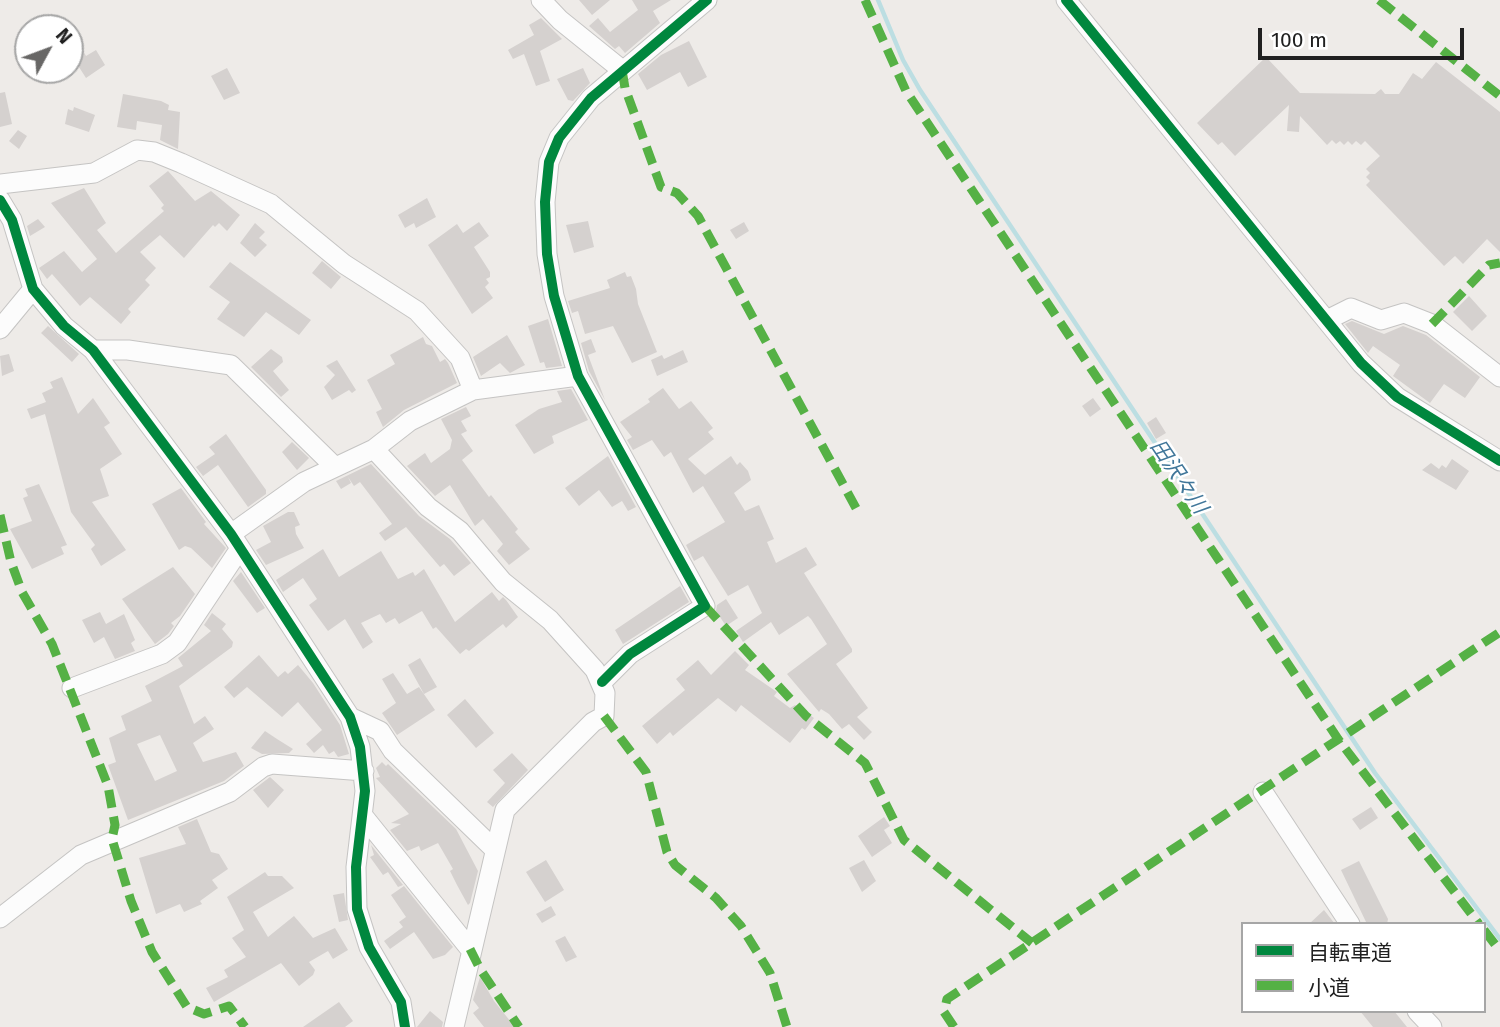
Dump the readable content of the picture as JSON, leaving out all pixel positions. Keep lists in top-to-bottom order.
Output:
{
  "water": ["田沢々川"],
  "legend": ["自転車道", "小道"],
  "scale_bar": "100 m",
  "north": "top right"
}
